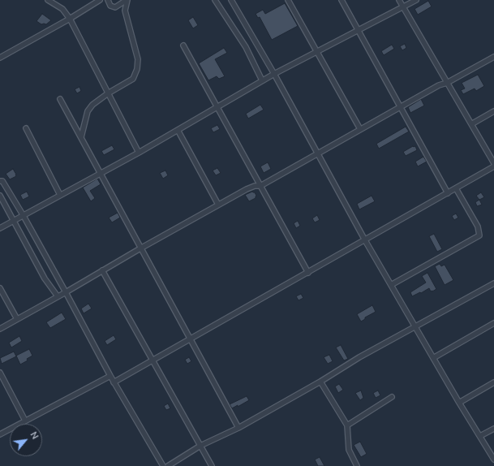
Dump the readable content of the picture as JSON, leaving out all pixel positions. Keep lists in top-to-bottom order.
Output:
{
  "north": "top right"
}
